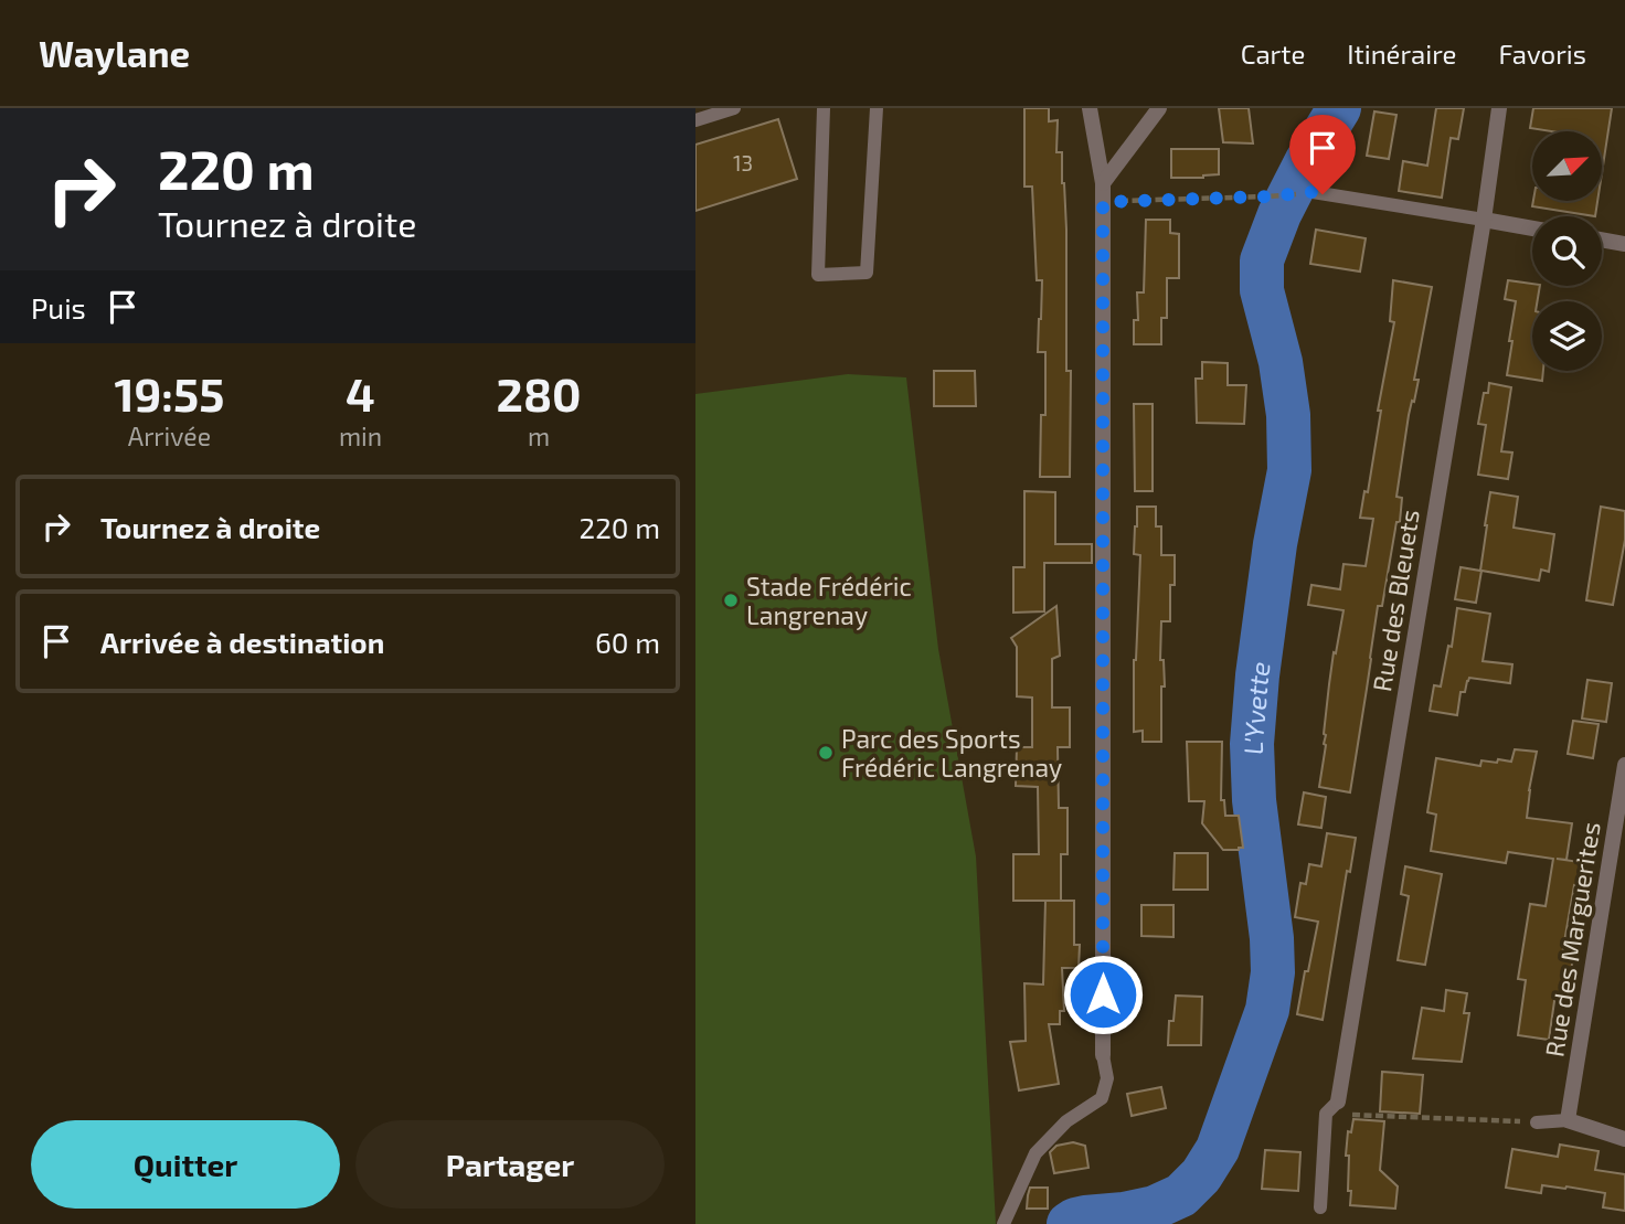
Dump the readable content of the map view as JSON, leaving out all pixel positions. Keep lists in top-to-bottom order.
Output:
{
  "streets": {
    "street": ["Rue des Bleuets", "Rue des Marguerites"]
  },
  "water": ["L'Yvette"],
  "places": ["Stade Frédéric Langrenay", "Parc des Sports Frédéric Langrenay"],
  "house_numbers": ["13"],
  "north": "top right",
  "page": {
    "header": "Waylane",
    "nav": ["Carte", "Itinéraire", "Favoris"],
    "turn": ["220 m", "Tournez à droite"],
    "then": "Puis",
    "eta": [
      "19:55",
      "Arrivée",
      "4",
      "min",
      "280",
      "m"
    ],
    "list": [
      {
        "name": "Tournez à droite",
        "value": "220 m"
      },
      {
        "name": "Arrivée à destination",
        "value": "60 m"
      }
    ],
    "buttons": ["Quitter", "Partager"]
  }
}
